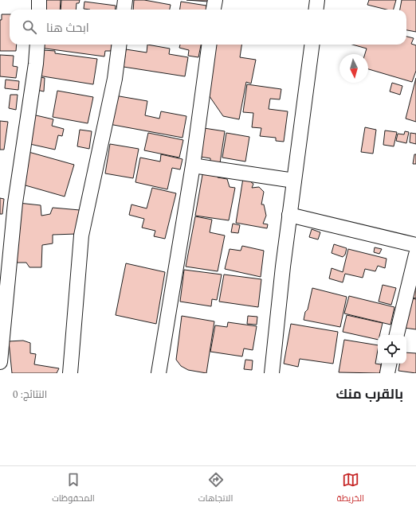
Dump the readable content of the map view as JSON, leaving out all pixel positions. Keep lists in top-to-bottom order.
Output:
{
  "north": "bottom",
  "page": {
    "search": "ابحث هنا",
    "heading": ["بالقرب منك", "النتائج: 0"],
    "nav": ["الخريطة", "الاتجاهات", "المحفوظات"]
  }
}
